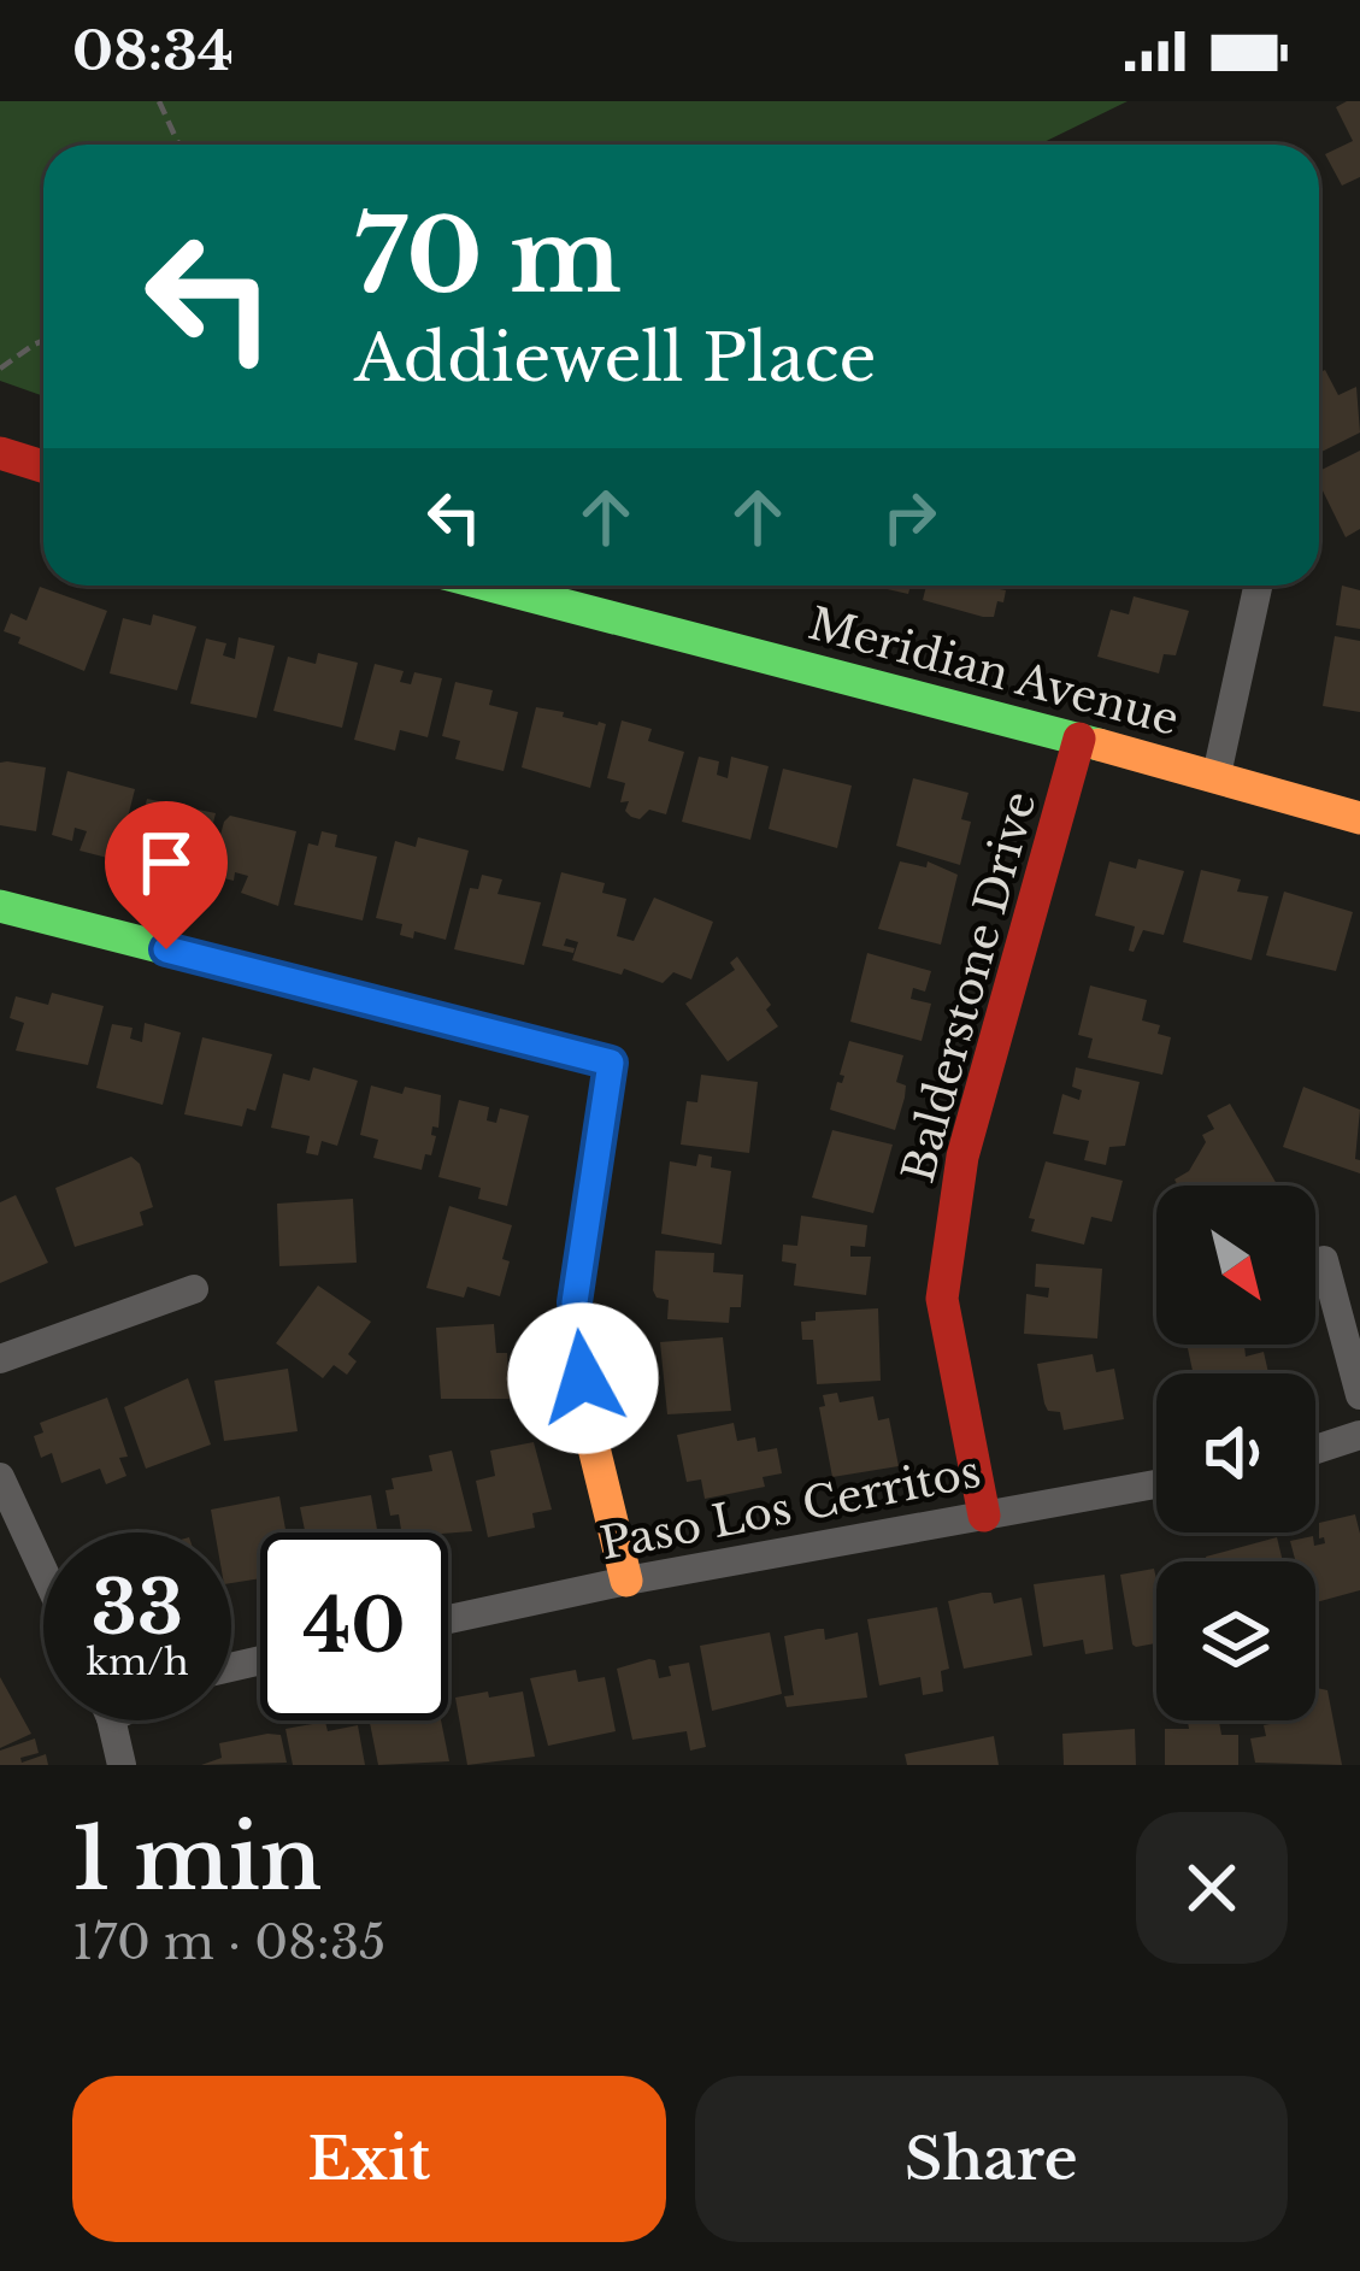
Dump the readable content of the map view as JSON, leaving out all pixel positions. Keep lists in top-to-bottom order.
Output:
{
  "streets": {
    "street": ["Meridian Avenue", "Balderstone Drive", "Paso Los Cerritos"]
  },
  "crossings": [
    ["Meridian Avenue", "Balderstone Drive"],
    ["Balderstone Drive", "Paso Los Cerritos"]
  ],
  "north": "bottom right",
  "page": {
    "status": "08:34",
    "turn": ["70 m", "Addiewell Place"],
    "speed": "33 km/h",
    "limit": "40",
    "heading": ["1 min", "170 m · 08:35"],
    "buttons": ["Exit", "Share"]
  }
}
